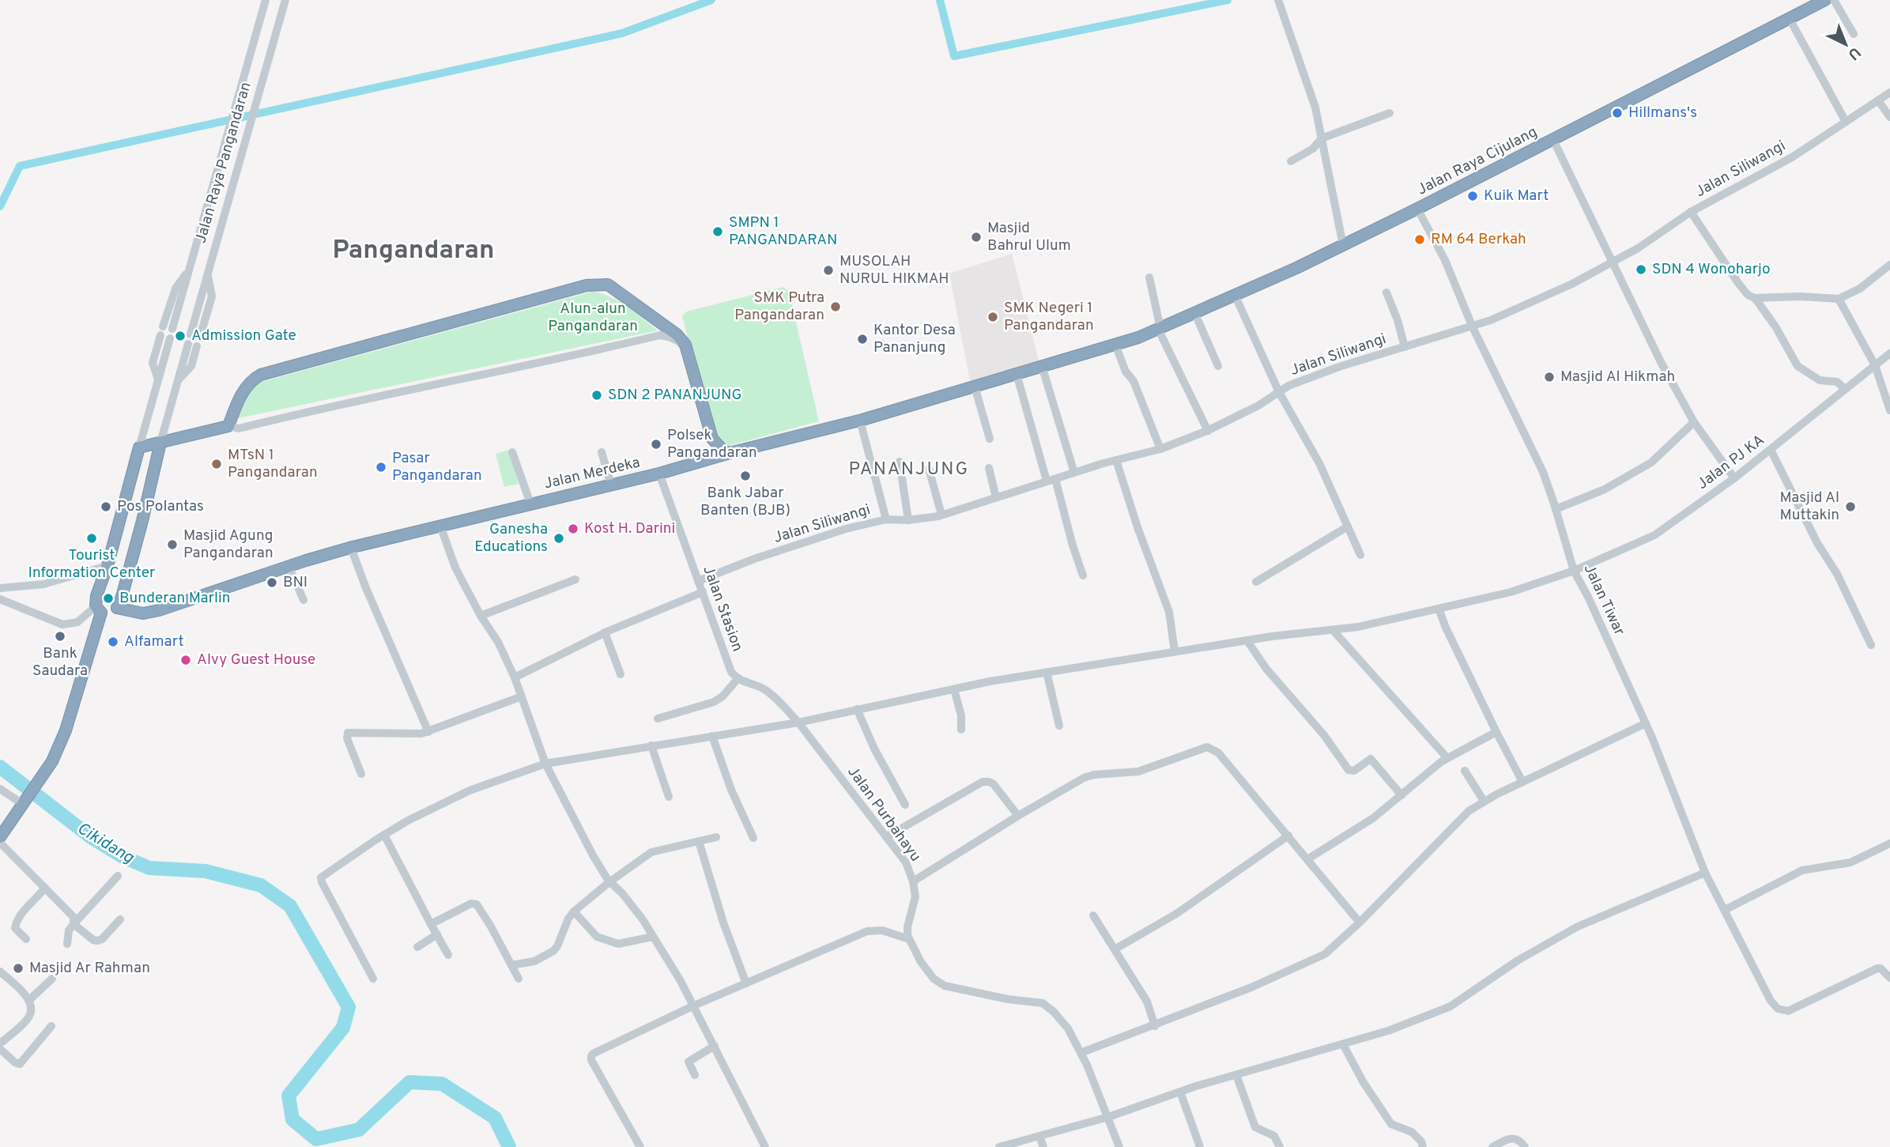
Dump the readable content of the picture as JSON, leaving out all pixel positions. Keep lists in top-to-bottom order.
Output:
{
  "streets": {
    "highway": ["Jalan Raya Cijulang", "Jalan Merdeka"],
    "street": [
      "Jalan Raya Pangandaran",
      "Jalan Siliwangi",
      "Jalan PJ KA",
      "Jalan Tiwar",
      "Jalan Stasion",
      "Jalan Purbahayu"
    ]
  },
  "crossings": [
    ["Jalan Raya Cijulang", "Jalan Merdeka"],
    ["Jalan Raya Cijulang", "Jalan Tiwar"],
    ["Jalan Siliwangi", "Jalan Tiwar"],
    ["Jalan Siliwangi", "Jalan Stasion"],
    ["Jalan PJ KA", "Jalan Tiwar"],
    ["Jalan PJ KA", "Jalan Purbahayu"],
    ["Jalan Merdeka", "Jalan Stasion"]
  ],
  "districts": ["Pangandaran", "PANANJUNG"],
  "water": ["Cikidang"],
  "parks": ["Alun-alun Pangandaran"],
  "places": [
    "Hillmans's",
    "Kuik Mart",
    "SMPN 1 PANGANDARAN",
    "Masjid Bahrul Ulum",
    "RM 64 Berkah",
    "SDN 4 Wonoharjo",
    "MUSOLAH NURUL HIKMAH",
    "SMK Putra Pangandaran",
    "SMK Negeri 1 Pangandaran",
    "Admission Gate",
    "Kantor Desa Pananjung",
    "Masjid Al Hikmah",
    "SDN 2 PANANJUNG",
    "Polsek Pangandaran",
    "MTsN 1 Pangandaran",
    "Pasar Pangandaran",
    "Bank Jabar Banten (BJB)",
    "Pos Polantas",
    "Masjid Al Muttakin",
    "Kost H. Darini",
    "Tourist Information Center",
    "Ganesha Educations",
    "Masjid Agung Pangandaran",
    "BNI",
    "Bunderan Marlin",
    "Bank Saudara",
    "Alfamart",
    "Alvy Guest House",
    "Masjid Ar Rahman"
  ],
  "north": "bottom right"
}
